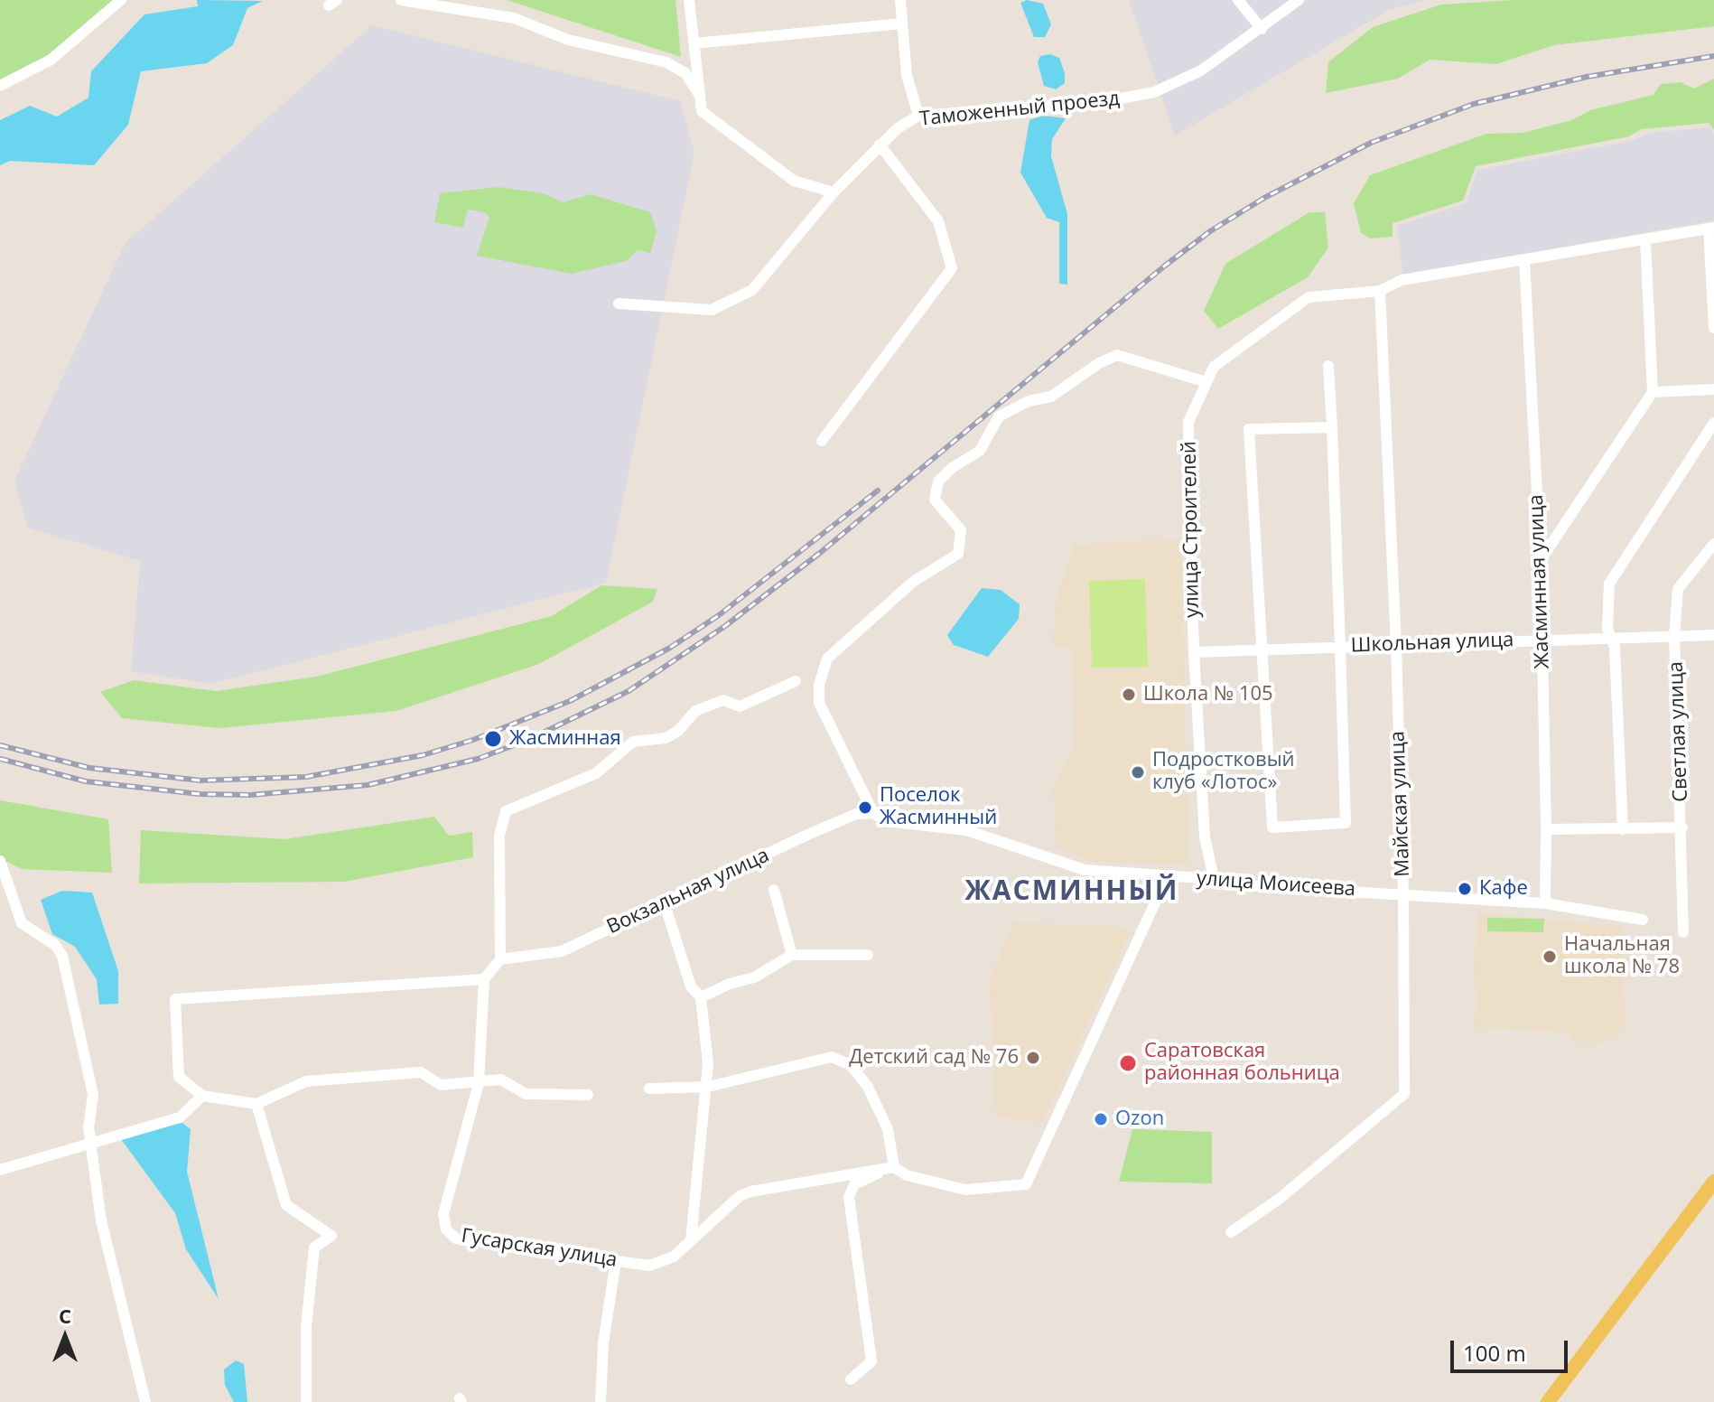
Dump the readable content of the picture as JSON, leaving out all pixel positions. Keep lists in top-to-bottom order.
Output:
{
  "streets": {
    "street": [
      "Таможенный проезд",
      "улица Строителей",
      "Жасминная улица",
      "Школьная улица",
      "Светлая улица",
      "Майская улица",
      "улица Моисеева",
      "Вокзальная улица",
      "Гусарская улица"
    ]
  },
  "crossings": [
    ["улица Строителей", "Жасминная улица"],
    ["улица Строителей", "Школьная улица"],
    ["улица Строителей", "Майская улица"],
    ["улица Строителей", "улица Моисеева"],
    ["Жасминная улица", "Школьная улица"],
    ["Жасминная улица", "улица Моисеева"],
    ["Школьная улица", "Светлая улица"],
    ["Школьная улица", "Майская улица"],
    ["Майская улица", "улица Моисеева"],
    ["улица Моисеева", "Вокзальная улица"]
  ],
  "districts": ["ЖАСМИННЫЙ"],
  "places": [
    "Школа № 105",
    "Жасминная",
    "Подростковый клуб «Лотос»",
    "Поселок Жасминный",
    "Кафе",
    "Начальная школа № 78",
    "Детский сад № 76",
    "Саратовская районная больница",
    "Ozon"
  ],
  "scale_bar": "100 m",
  "north": "top"
}
